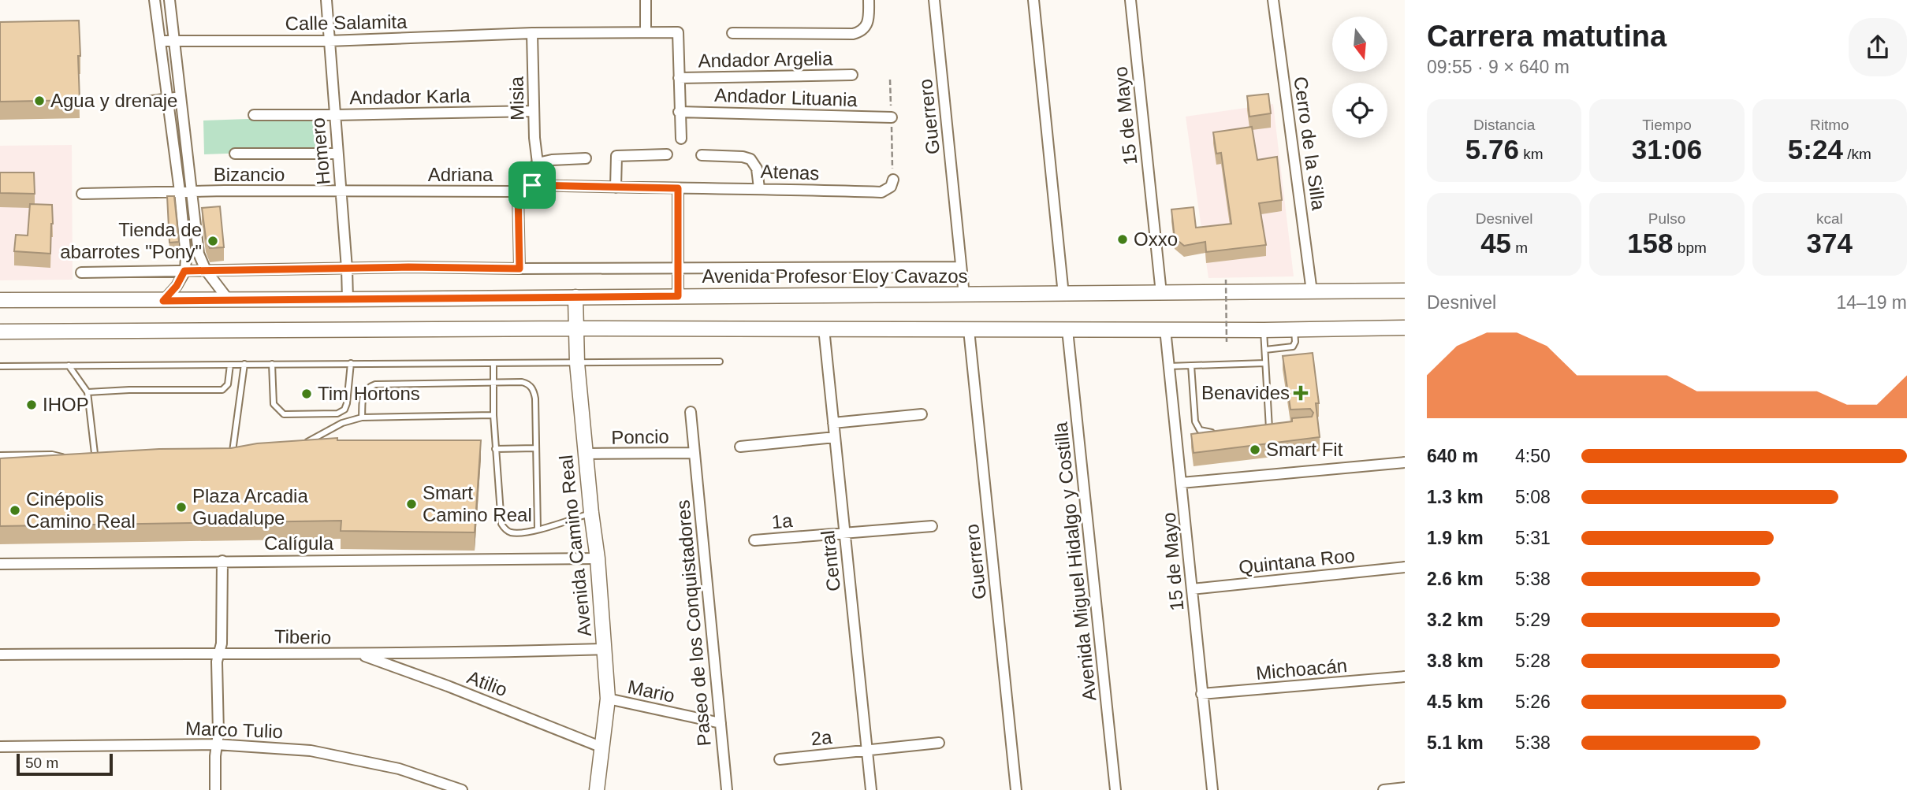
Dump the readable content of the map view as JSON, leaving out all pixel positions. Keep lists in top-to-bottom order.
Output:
{
  "streets": {
    "main road": ["Avenida Profesor Eloy Cavazos", "Avenida Camino Real"],
    "street": [
      "Calle Salamita",
      "Andador Argelia",
      "Andador Karla",
      "Andador Lituania",
      "Misia",
      "15 de Mayo",
      "Guerrero",
      "Cerro de la Silla",
      "Homero",
      "Atenas",
      "Bizancio",
      "Adriana",
      "Poncio",
      "1a",
      "Calígula",
      "Central",
      "Avenida Miguel Hidalgo y Costilla",
      "Quintana Roo",
      "Paseo de los Conquistadores",
      "Tiberio",
      "Michoacán",
      "Atilio",
      "Mario",
      "Marco Tulio",
      "2a"
    ]
  },
  "crossings": [
    ["Calle Salamita", "Andador Argelia"],
    ["Calle Salamita", "Misia"],
    ["Calle Salamita", "Homero"],
    ["Andador Karla", "Misia"],
    ["Andador Karla", "Homero"],
    ["15 de Mayo", "Avenida Profesor Eloy Cavazos"],
    ["15 de Mayo", "Quintana Roo"],
    ["15 de Mayo", "Michoacán"],
    ["Guerrero", "Avenida Profesor Eloy Cavazos"],
    ["Cerro de la Silla", "Avenida Profesor Eloy Cavazos"],
    ["Homero", "Bizancio"],
    ["Homero", "Adriana"],
    ["Homero", "Avenida Profesor Eloy Cavazos"],
    ["Atenas", "Adriana"],
    ["Bizancio", "Adriana"],
    ["Avenida Profesor Eloy Cavazos", "Avenida Camino Real"],
    ["Poncio", "Avenida Camino Real"],
    ["Poncio", "Paseo de los Conquistadores"],
    ["1a", "Central"],
    ["Calígula", "Avenida Camino Real"],
    ["Avenida Camino Real", "Tiberio"],
    ["Avenida Camino Real", "Atilio"],
    ["Avenida Camino Real", "Mario"],
    ["Central", "2a"],
    ["Paseo de los Conquistadores", "Mario"],
    ["Tiberio", "Atilio"]
  ],
  "places": {
    "other": [
      "Agua y drenaje",
      "Oxxo",
      "Tienda de abarrotes \"Pony\"",
      "Tim Hortons",
      "IHOP",
      "Smart Fit",
      "Smart Camino Real",
      "Plaza Arcadia Guadalupe",
      "Cinépolis Camino Real"
    ],
    "health": ["Benavides"]
  },
  "scale_bar": "50 m",
  "north": "bottom",
  "page": {
    "heading": ["Carrera matutina", "09:55 · 9 × 640 m"],
    "stats": [
      ["Distancia", "5.76 km"],
      ["Tiempo", "31:06"],
      ["Ritmo", "5:24 /km"],
      ["Desnivel", "45 m"],
      ["Pulso", "158 bpm"],
      ["kcal", "374"]
    ],
    "chart": ["Desnivel", "14–19 m"],
    "list": [
      {
        "name": "640 m",
        "note": "4:50"
      },
      {
        "name": "1.3 km",
        "note": "5:08"
      },
      {
        "name": "1.9 km",
        "note": "5:31"
      },
      {
        "name": "2.6 km",
        "note": "5:38"
      },
      {
        "name": "3.2 km",
        "note": "5:29"
      },
      {
        "name": "3.8 km",
        "note": "5:28"
      },
      {
        "name": "4.5 km",
        "note": "5:26"
      },
      {
        "name": "5.1 km",
        "note": "5:38"
      }
    ],
    "scale": "50 m"
  }
}
